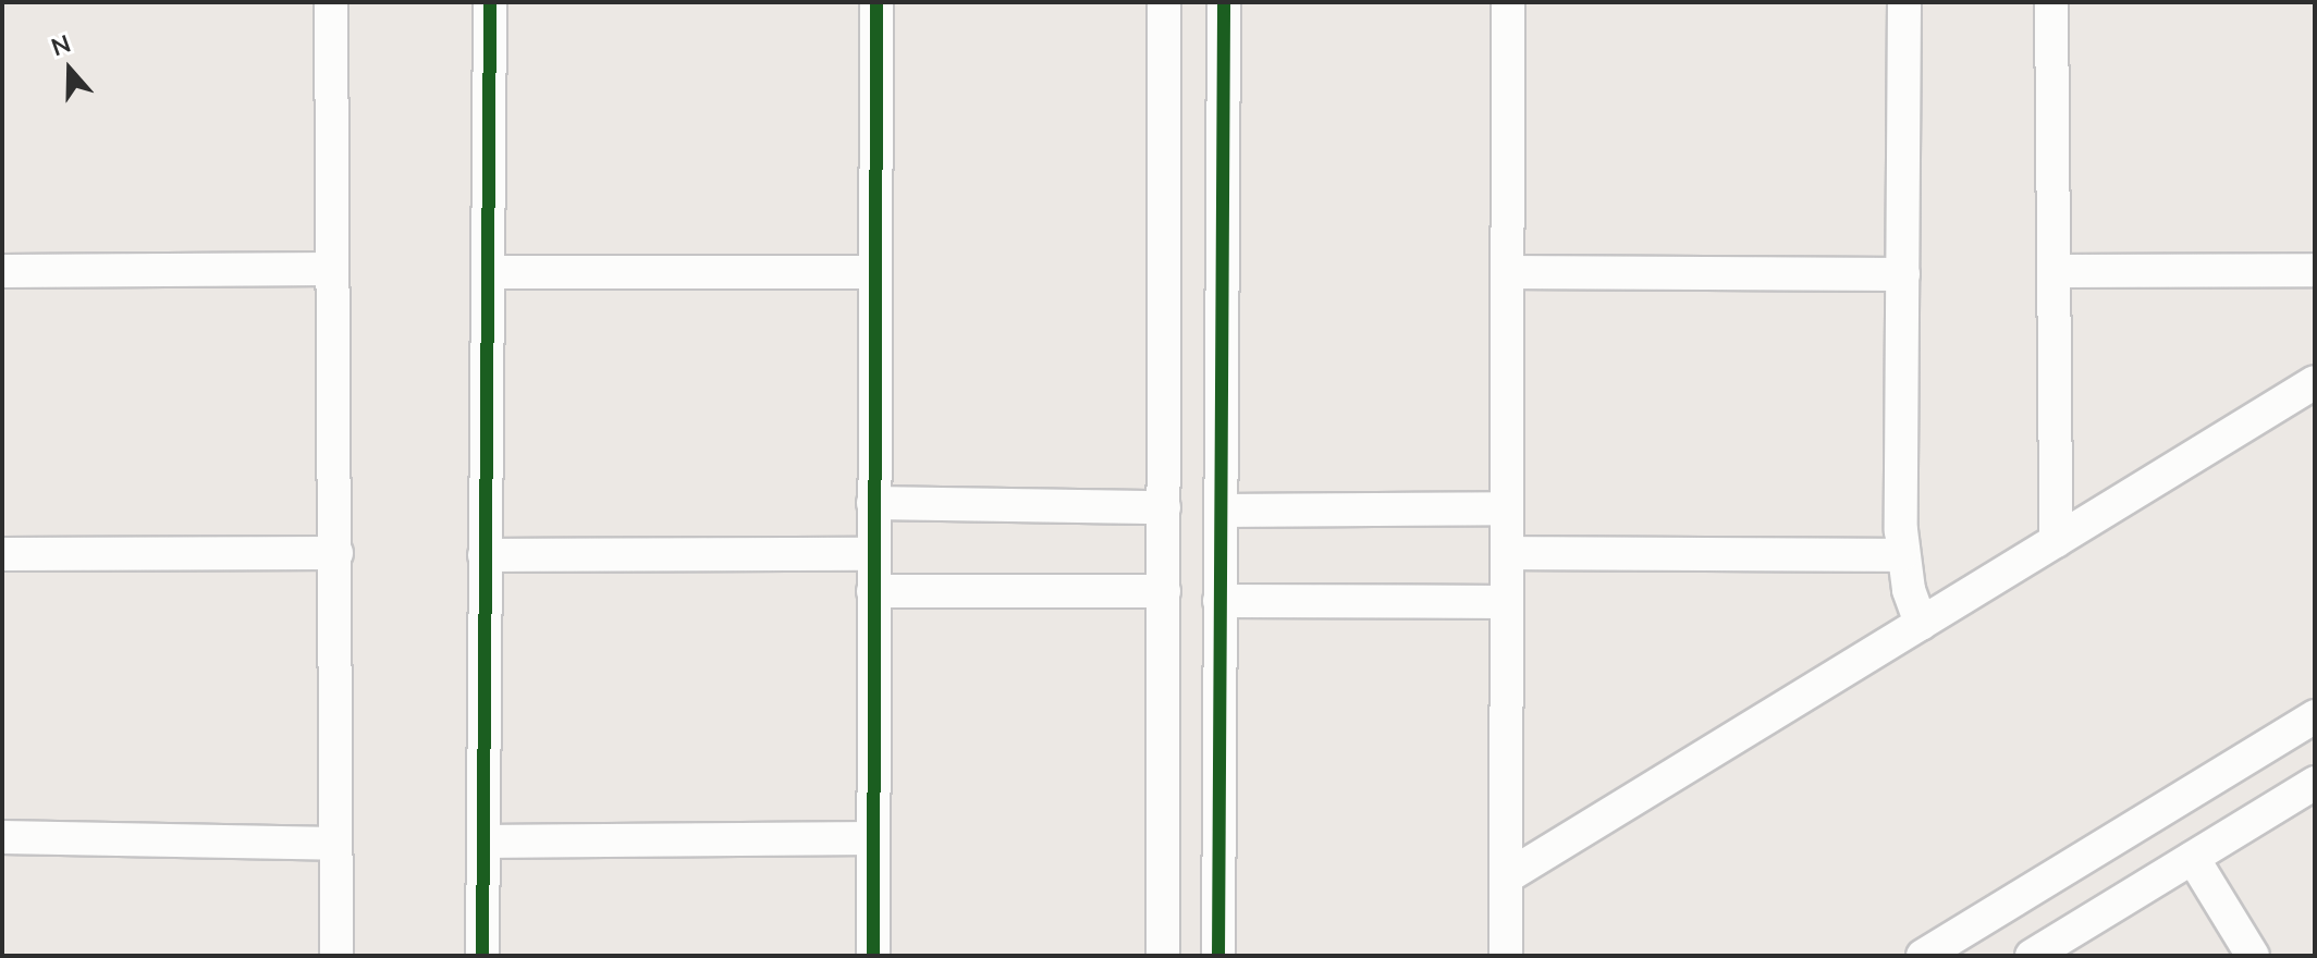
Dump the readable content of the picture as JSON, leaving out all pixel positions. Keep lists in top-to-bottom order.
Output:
{
  "north": "top"
}
